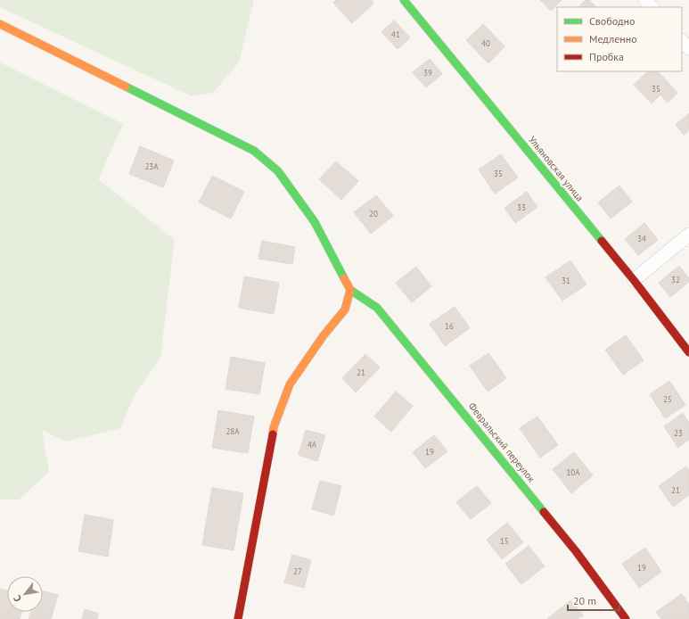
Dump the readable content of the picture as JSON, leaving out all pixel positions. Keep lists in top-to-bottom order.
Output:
{
  "streets": {
    "street": ["Ульяновская улица", "Февральский переулок"]
  },
  "house_numbers": [
    "41",
    "40",
    "39",
    "35",
    "23А",
    "35",
    "33",
    "20",
    "34",
    "32",
    "31",
    "16",
    "21",
    "25",
    "28А",
    "23",
    "4А",
    "19",
    "10А",
    "21",
    "15",
    "19",
    "27"
  ],
  "legend": ["Свободно", "Медленно", "Пробка"],
  "scale_bar": "20 m",
  "north": "bottom left"
}
